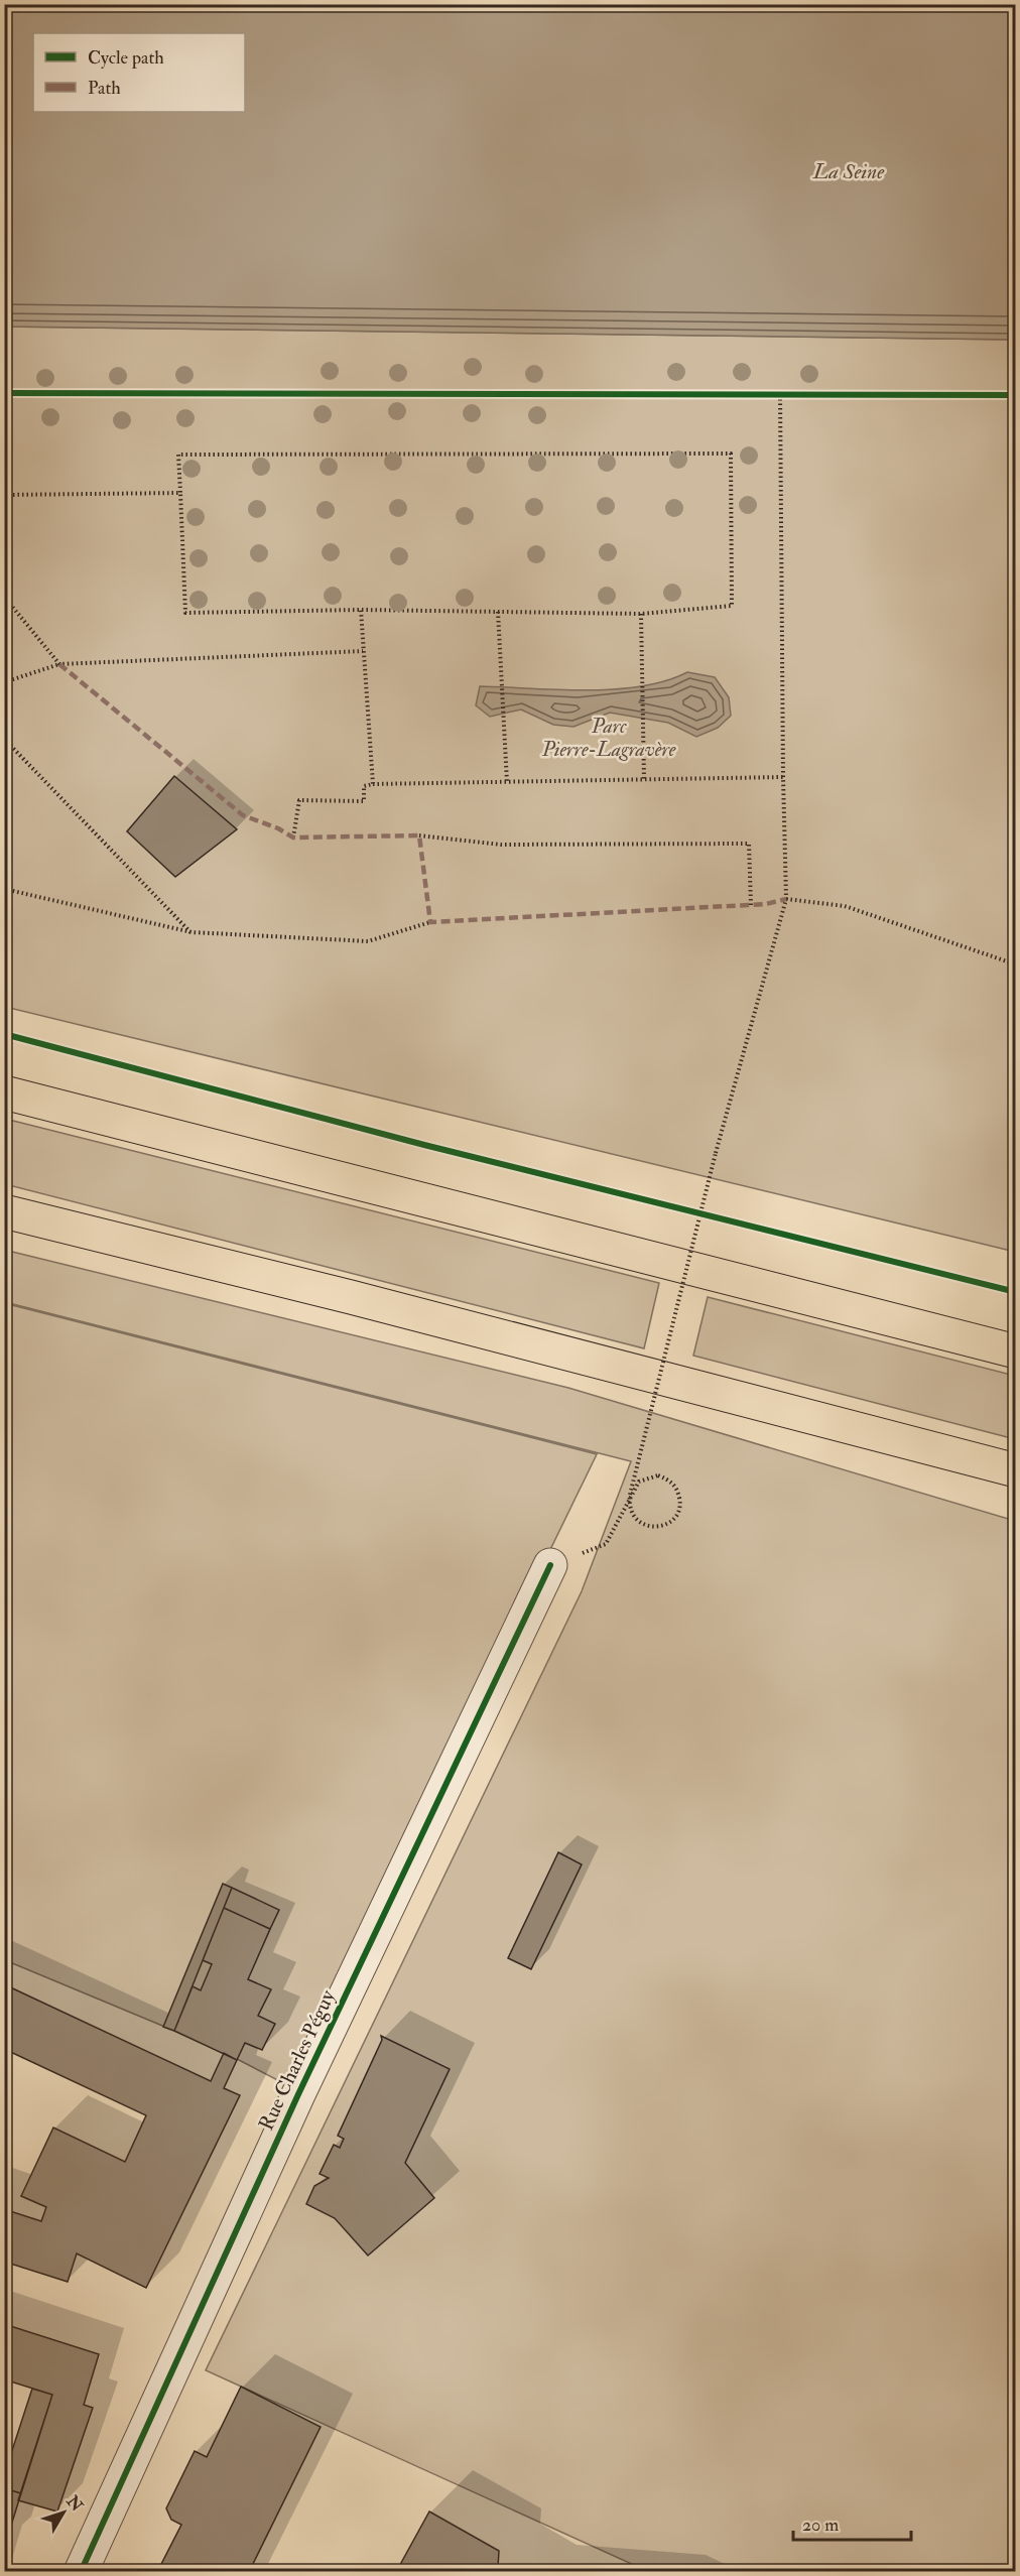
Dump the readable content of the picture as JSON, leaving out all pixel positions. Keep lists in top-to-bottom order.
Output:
{
  "streets": {
    "street": ["Rue Charles Péguy"]
  },
  "water": ["La Seine"],
  "parks": ["Parc Pierre-Lagravère"],
  "legend": ["Cycle path", "Path"],
  "scale_bar": "20 m",
  "north": "top right"
}
